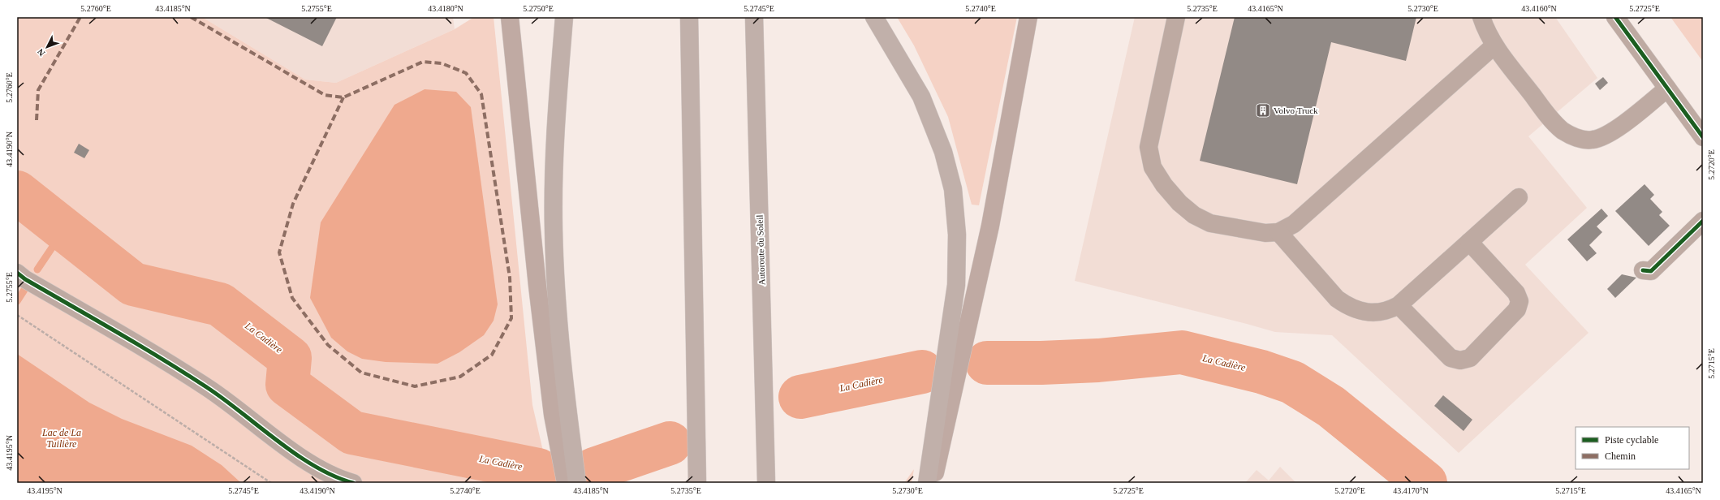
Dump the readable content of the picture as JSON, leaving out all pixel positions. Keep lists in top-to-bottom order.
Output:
{
  "streets": {
    "highway": ["Autoroute du Soleil"]
  },
  "water": ["La Cadière", "Lac de La Tuilière"],
  "places": {
    "building": ["Volvo Truck"]
  },
  "legend": ["Piste cyclable", "Chemin"],
  "north": "bottom left",
  "coordinates": [
    "5.2760°E",
    "43.4185°N",
    "5.2755°E",
    "43.4180°N",
    "5.2750°E",
    "5.2745°E",
    "5.2740°E",
    "5.2735°E",
    "43.4165°N",
    "5.2730°E",
    "43.4160°N",
    "5.2725°E",
    "43.4190°N",
    "5.2720°E",
    "5.2715°E",
    "43.4195°N",
    "43.4170°N"
  ]
}
